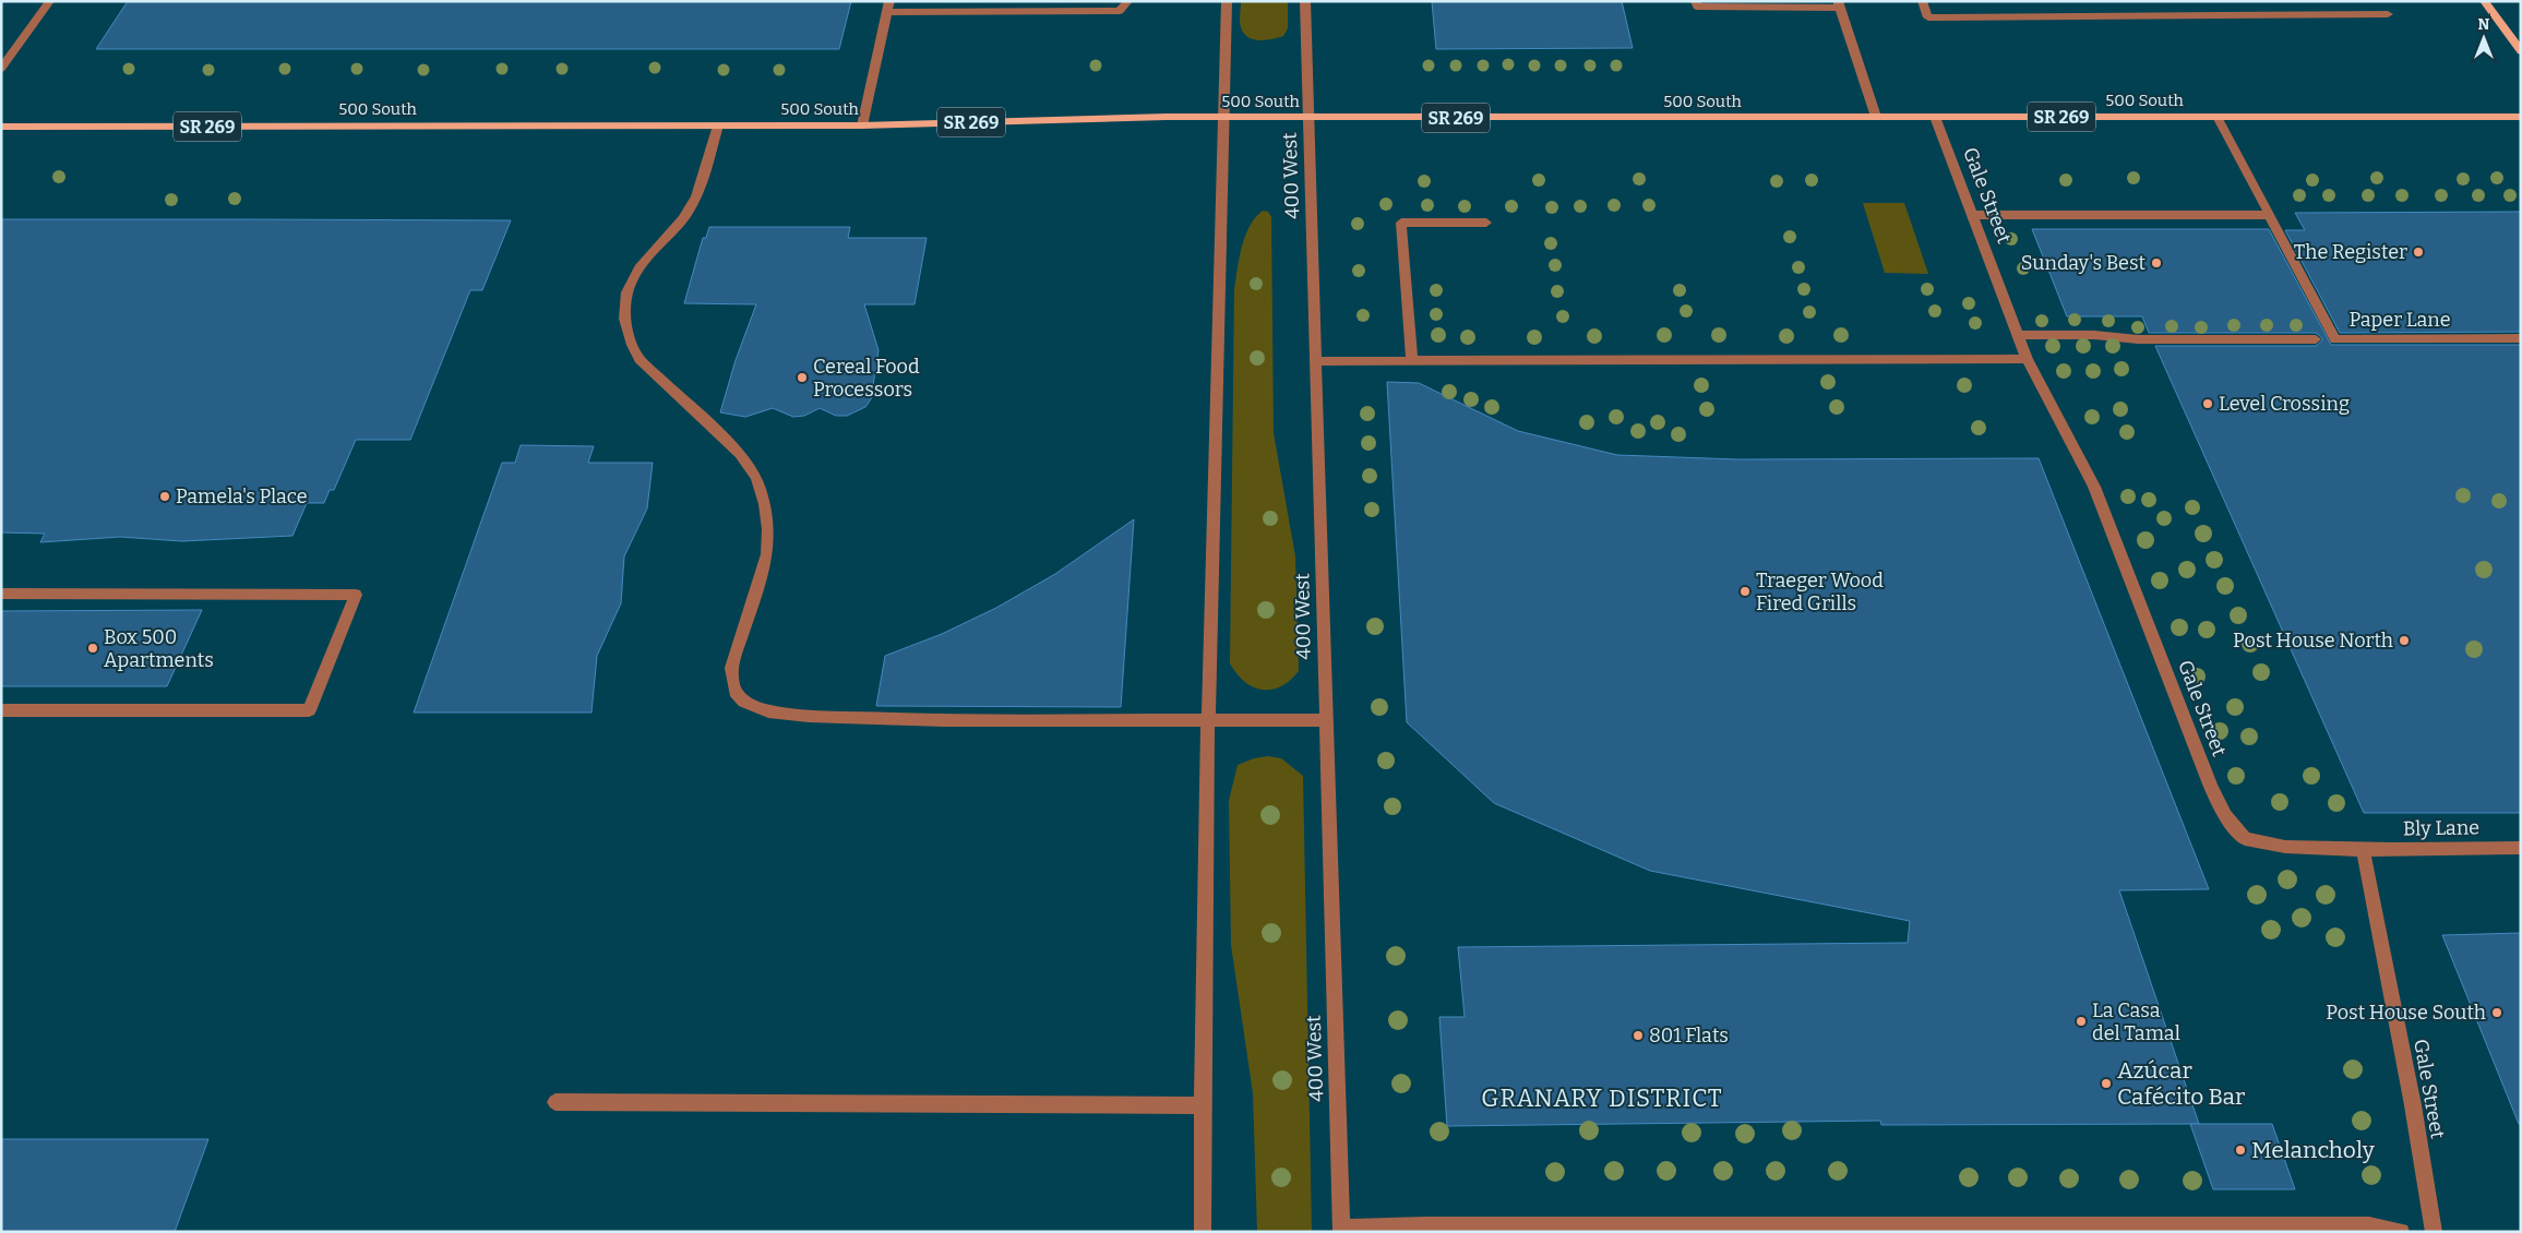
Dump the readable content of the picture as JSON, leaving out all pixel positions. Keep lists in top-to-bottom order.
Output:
{
  "streets": {
    "main road": ["500 South", "SR 269"],
    "street": [
      "400 West",
      "Gale Street",
      "Paper Lane",
      "Bly Lane"
    ]
  },
  "crossings": [
    ["500 South", "400 West"],
    ["500 South", "Gale Street"],
    ["500 South", "Paper Lane"],
    ["Gale Street", "Bly Lane"]
  ],
  "districts": ["GRANARY DISTRICT"],
  "places": [
    "The Register",
    "Sunday's Best",
    "Cereal Food Processors",
    "Level Crossing",
    "Pamela's Place",
    "Traeger Wood Fired Grills",
    "Post House North",
    "Box 500 Apartments",
    "Post House South",
    "La Casa del Tamal",
    "801 Flats",
    "Azúcar Cafécito Bar",
    "Melancholy"
  ],
  "north": "top"
}
